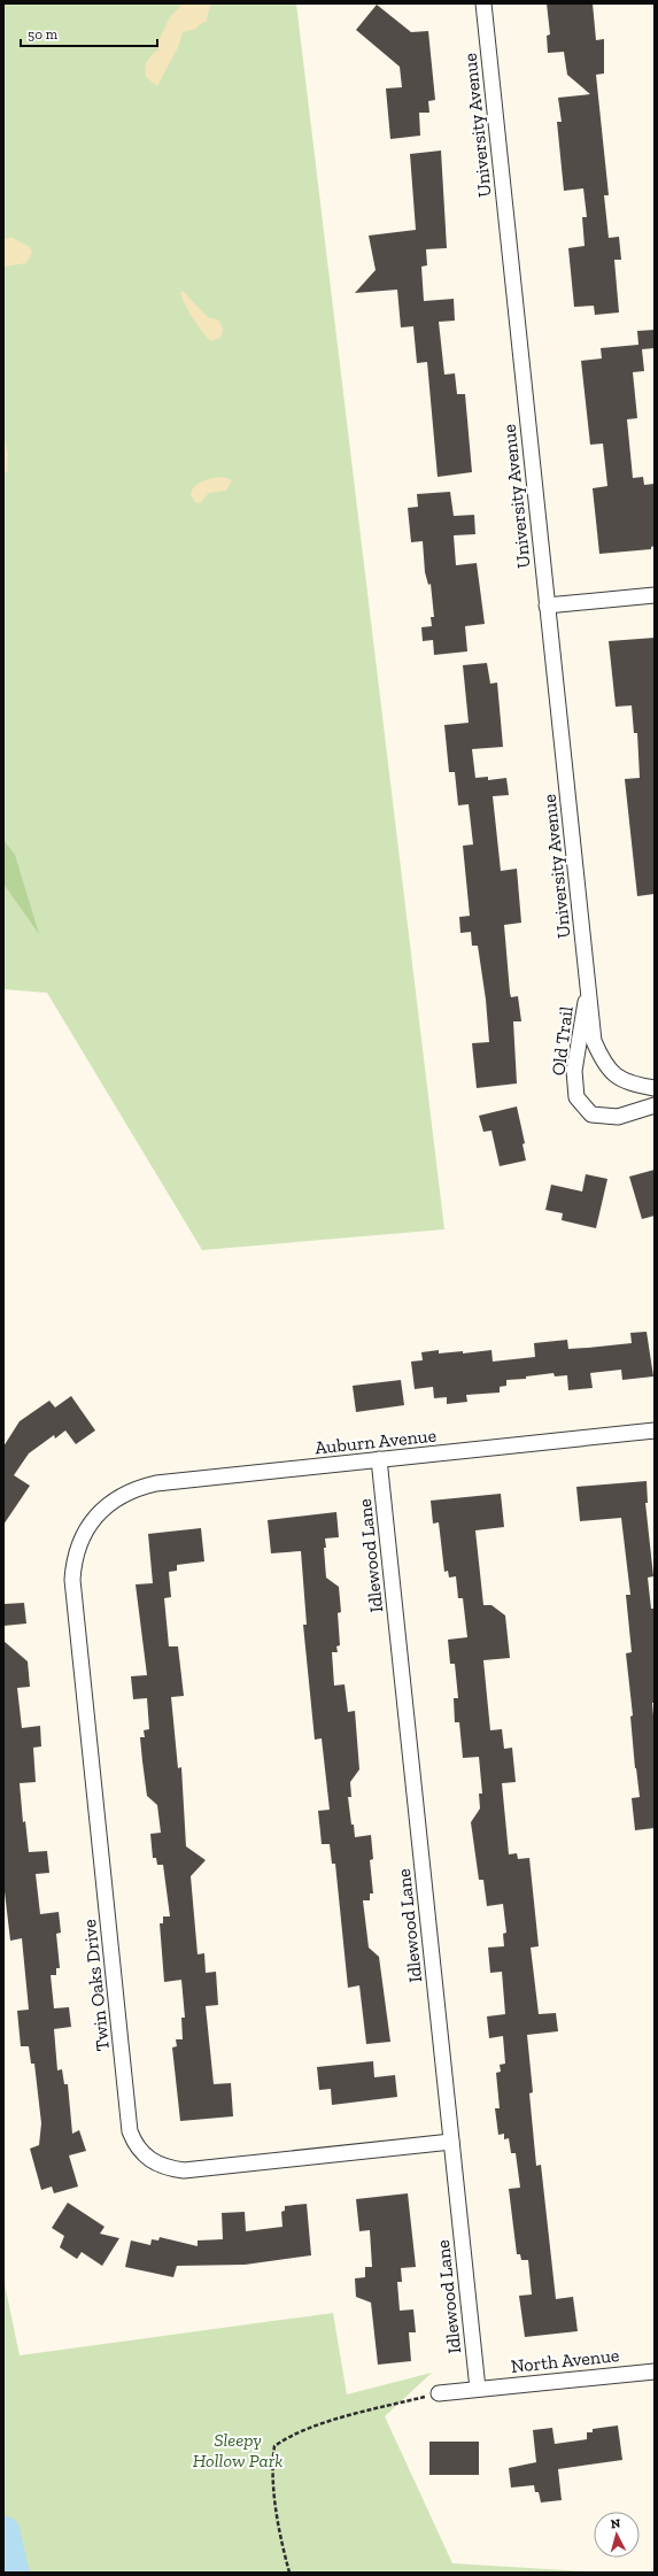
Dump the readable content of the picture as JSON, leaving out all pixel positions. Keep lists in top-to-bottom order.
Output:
{
  "streets": {
    "street": [
      "University Avenue",
      "Old Trail",
      "Auburn Avenue",
      "Idlewood Lane",
      "Twin Oaks Drive",
      "North Avenue"
    ]
  },
  "crossings": [
    ["University Avenue", "Old Trail"],
    ["Auburn Avenue", "Idlewood Lane"],
    ["Auburn Avenue", "Twin Oaks Drive"],
    ["Idlewood Lane", "Twin Oaks Drive"],
    ["Idlewood Lane", "North Avenue"]
  ],
  "parks": ["Sleepy Hollow Park"],
  "scale_bar": "50 m",
  "north": "top"
}
